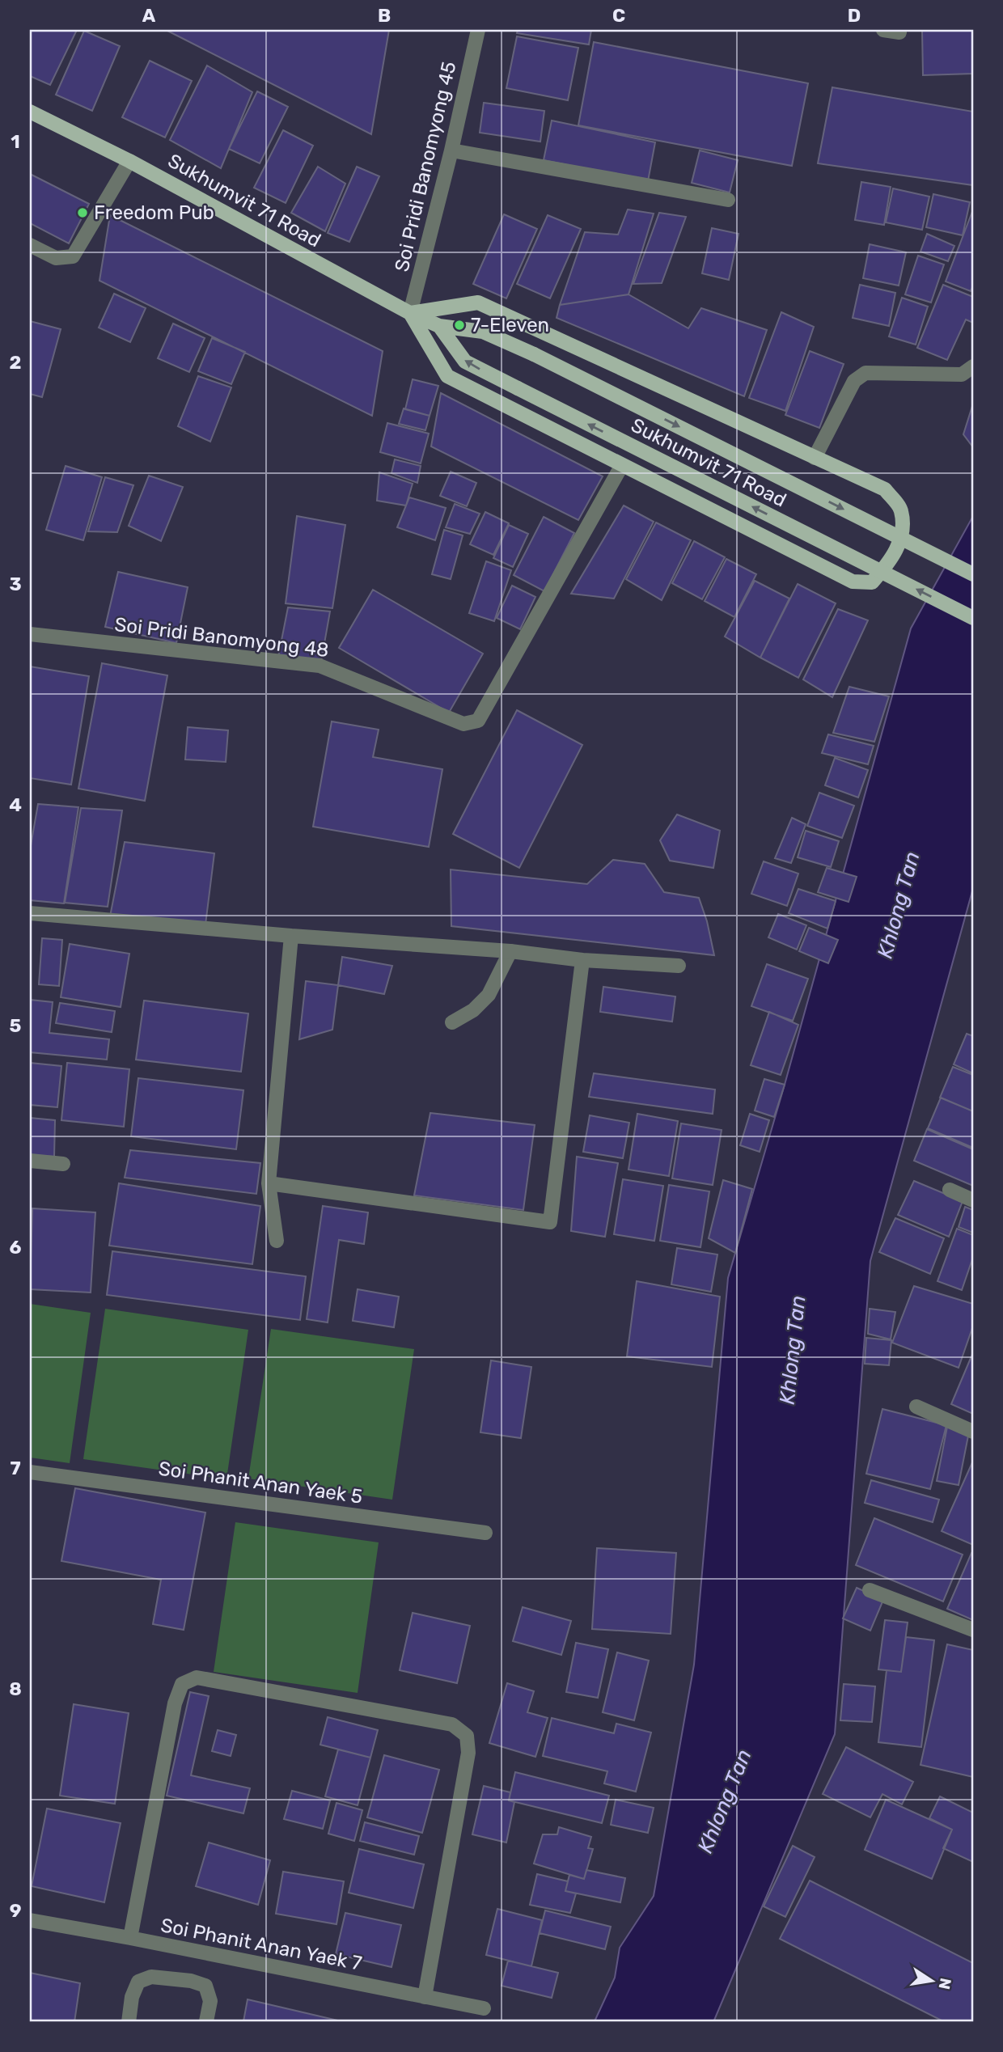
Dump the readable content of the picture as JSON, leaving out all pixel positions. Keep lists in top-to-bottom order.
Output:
{
  "streets": {
    "main road": ["Sukhumvit 71 Road"],
    "street": [
      "Soi Pridi Banomyong 45",
      "Soi Pridi Banomyong 48",
      "Soi Phanit Anan Yaek 5",
      "Soi Phanit Anan Yaek 7"
    ]
  },
  "crossings": [
    ["Soi Pridi Banomyong 45", "Sukhumvit 71 Road"]
  ],
  "water": ["Khlong Tan"],
  "places": ["Freedom Pub", "7-Eleven"],
  "north": "right",
  "grid": {
    "columns": [
      "A",
      "B",
      "C",
      "D"
    ],
    "rows": [
      "1",
      "2",
      "3",
      "4",
      "5",
      "6",
      "7",
      "8",
      "9"
    ]
  }
}
